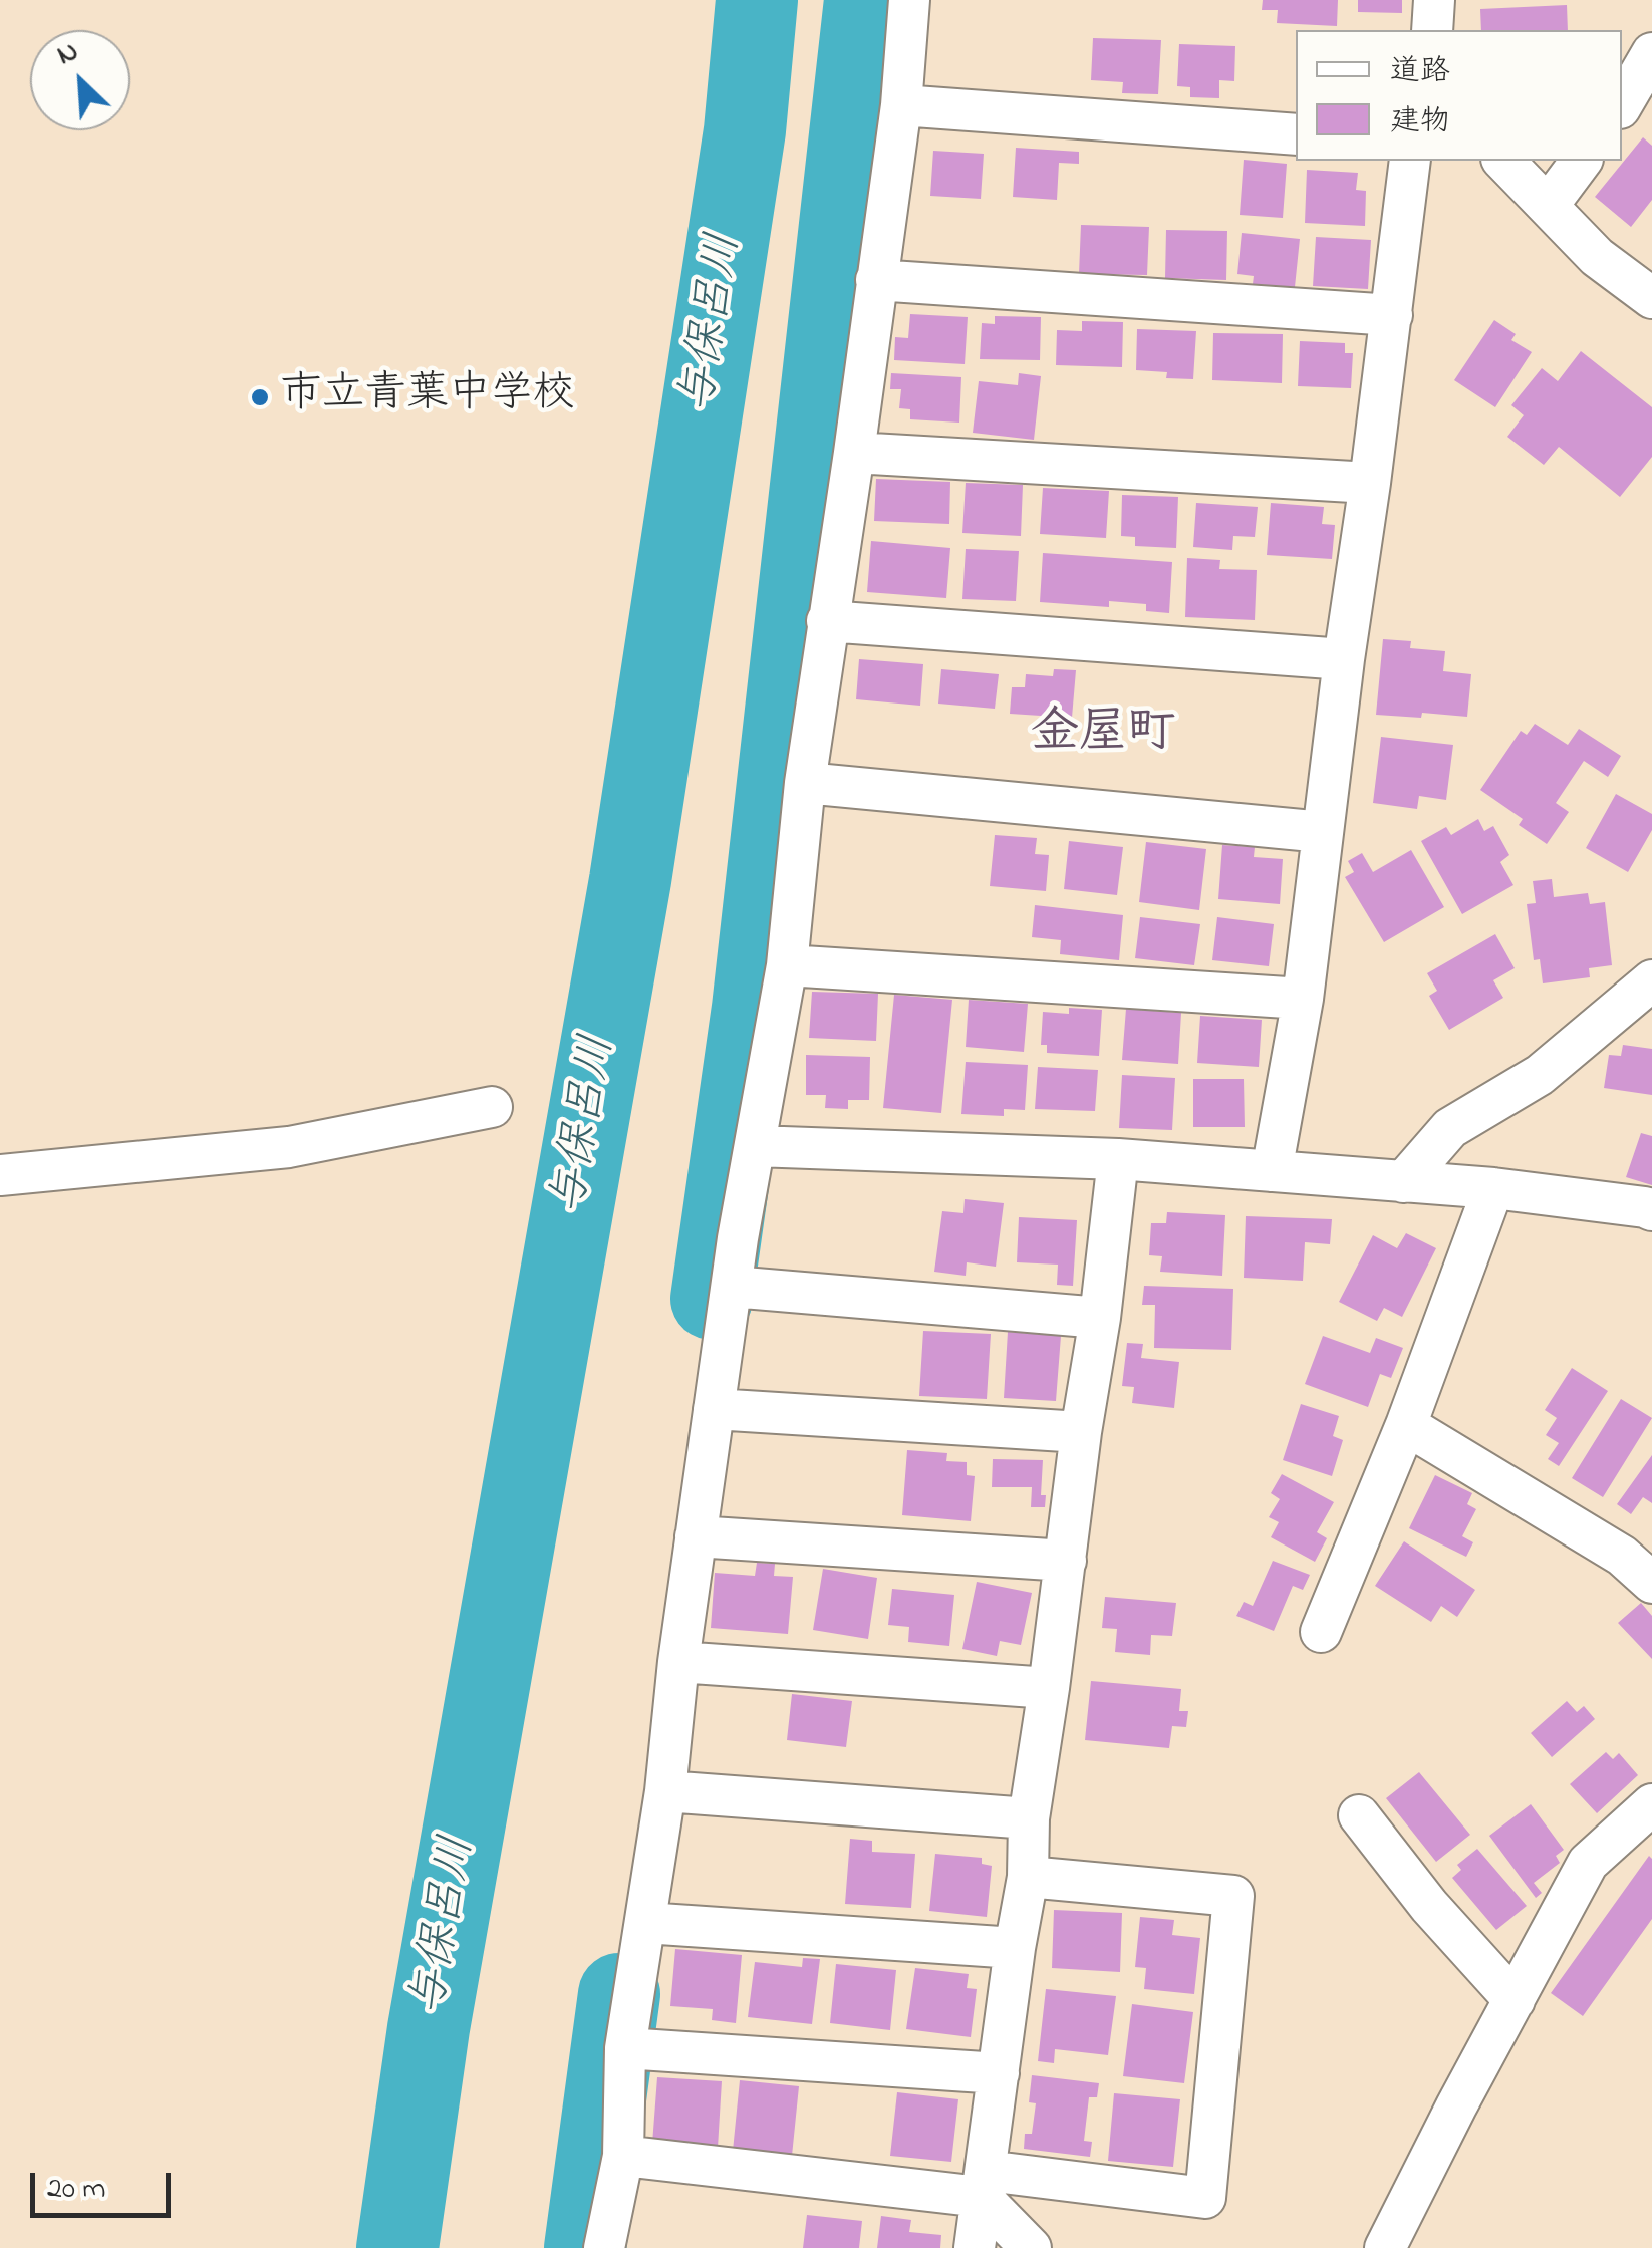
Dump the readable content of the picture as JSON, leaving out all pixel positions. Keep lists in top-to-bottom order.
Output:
{
  "districts": ["金屋町"],
  "water": ["与保呂川"],
  "places": ["市立青葉中学校"],
  "legend": ["道路", "建物"],
  "scale_bar": "20 m",
  "north": "top left"
}
